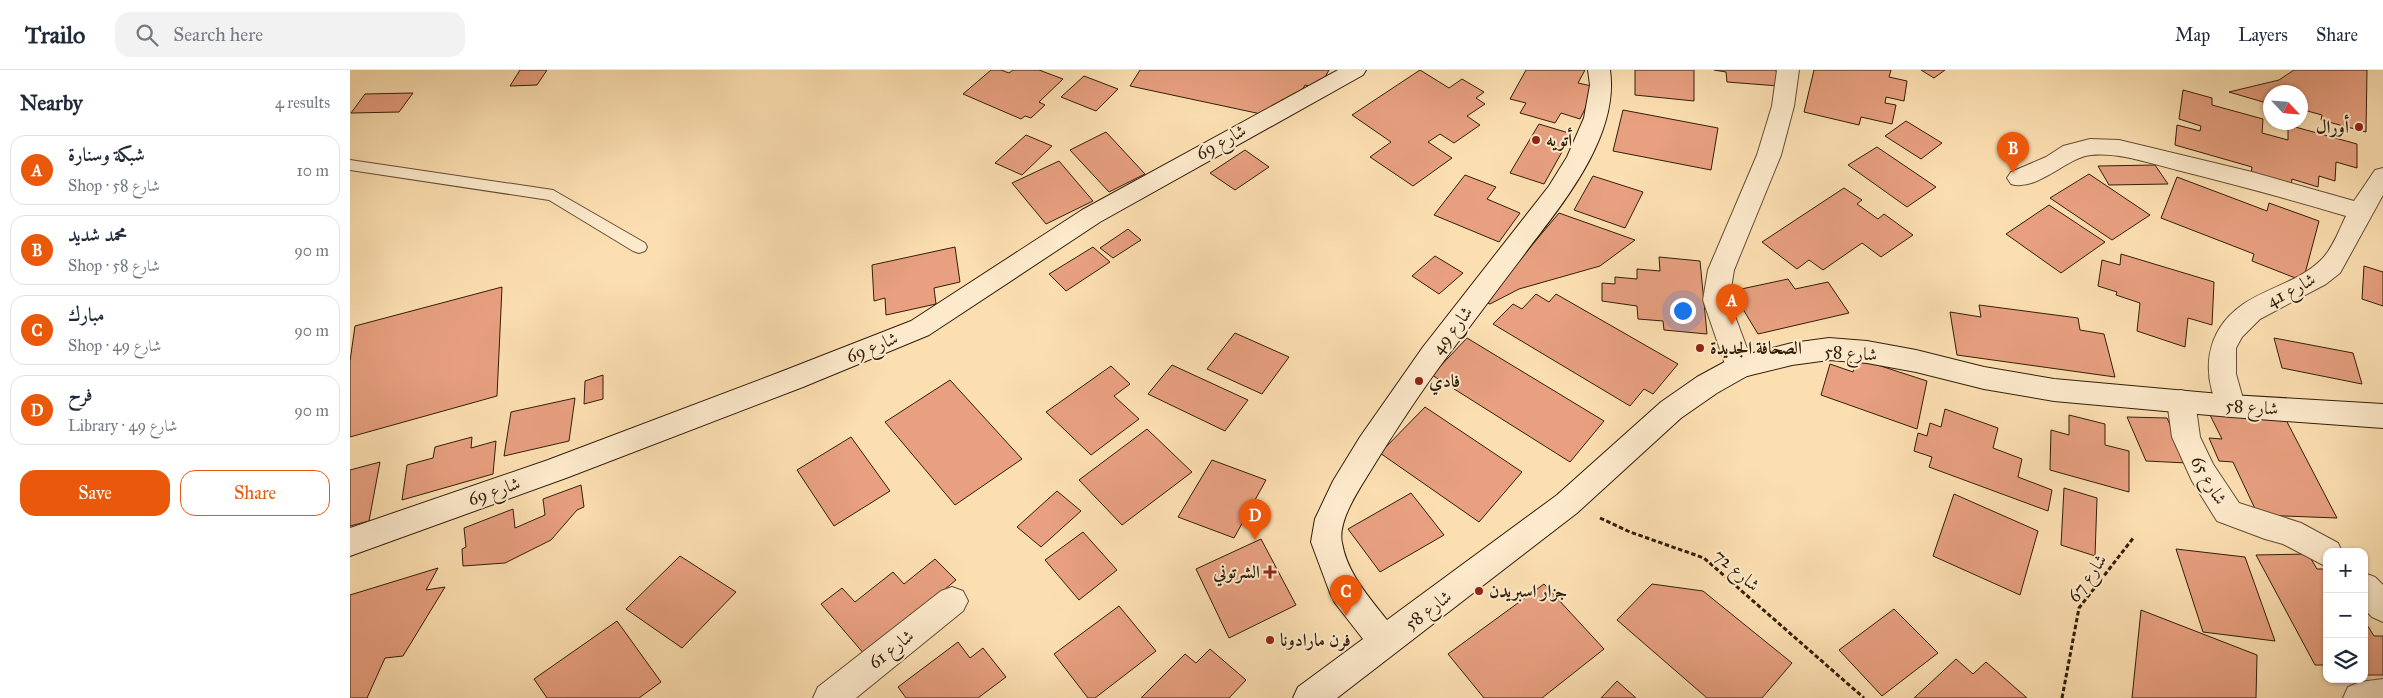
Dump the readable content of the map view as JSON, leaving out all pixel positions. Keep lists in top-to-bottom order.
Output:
{
  "streets": {
    "street": [
      "شارع 69",
      "شارع 41",
      "شارع 49",
      "شارع 58",
      "شارع 65",
      "شارع 61"
    ],
    "path": ["شارع 72", "شارع 67"]
  },
  "crossings": [
    ["شارع 41", "شارع 58"],
    ["شارع 49", "شارع 58"],
    ["شارع 58", "شارع 65"],
    ["شارع 58", "شارع 72"]
  ],
  "places": {
    "other": [
      "أورال",
      "أتويه",
      "الصحافة الجديدة",
      "فادي",
      "جزار اسبريدن",
      "فرن مارادونا"
    ],
    "health": ["الشرتوني"]
  },
  "north": "bottom right",
  "page": {
    "header": "Trailo",
    "search": "Search here",
    "nav": ["Map", "Layers", "Share"],
    "heading": ["Nearby", "4 results"],
    "pins": [
      "B",
      "A",
      "D",
      "C"
    ],
    "list": [
      {
        "mark": "A",
        "name": "شبكة وسنارة",
        "note": "Shop · شارع 58",
        "value": "10 m"
      },
      {
        "mark": "B",
        "name": "محمد شديد",
        "note": "Shop · شارع 58",
        "value": "90 m"
      },
      {
        "mark": "C",
        "name": "مبارك",
        "note": "Shop · شارع 49",
        "value": "90 m"
      },
      {
        "mark": "D",
        "name": "فرح",
        "note": "Library · شارع 49",
        "value": "90 m"
      }
    ],
    "buttons": ["Save", "Share"],
    "map_buttons": ["+", "−"]
  }
}
